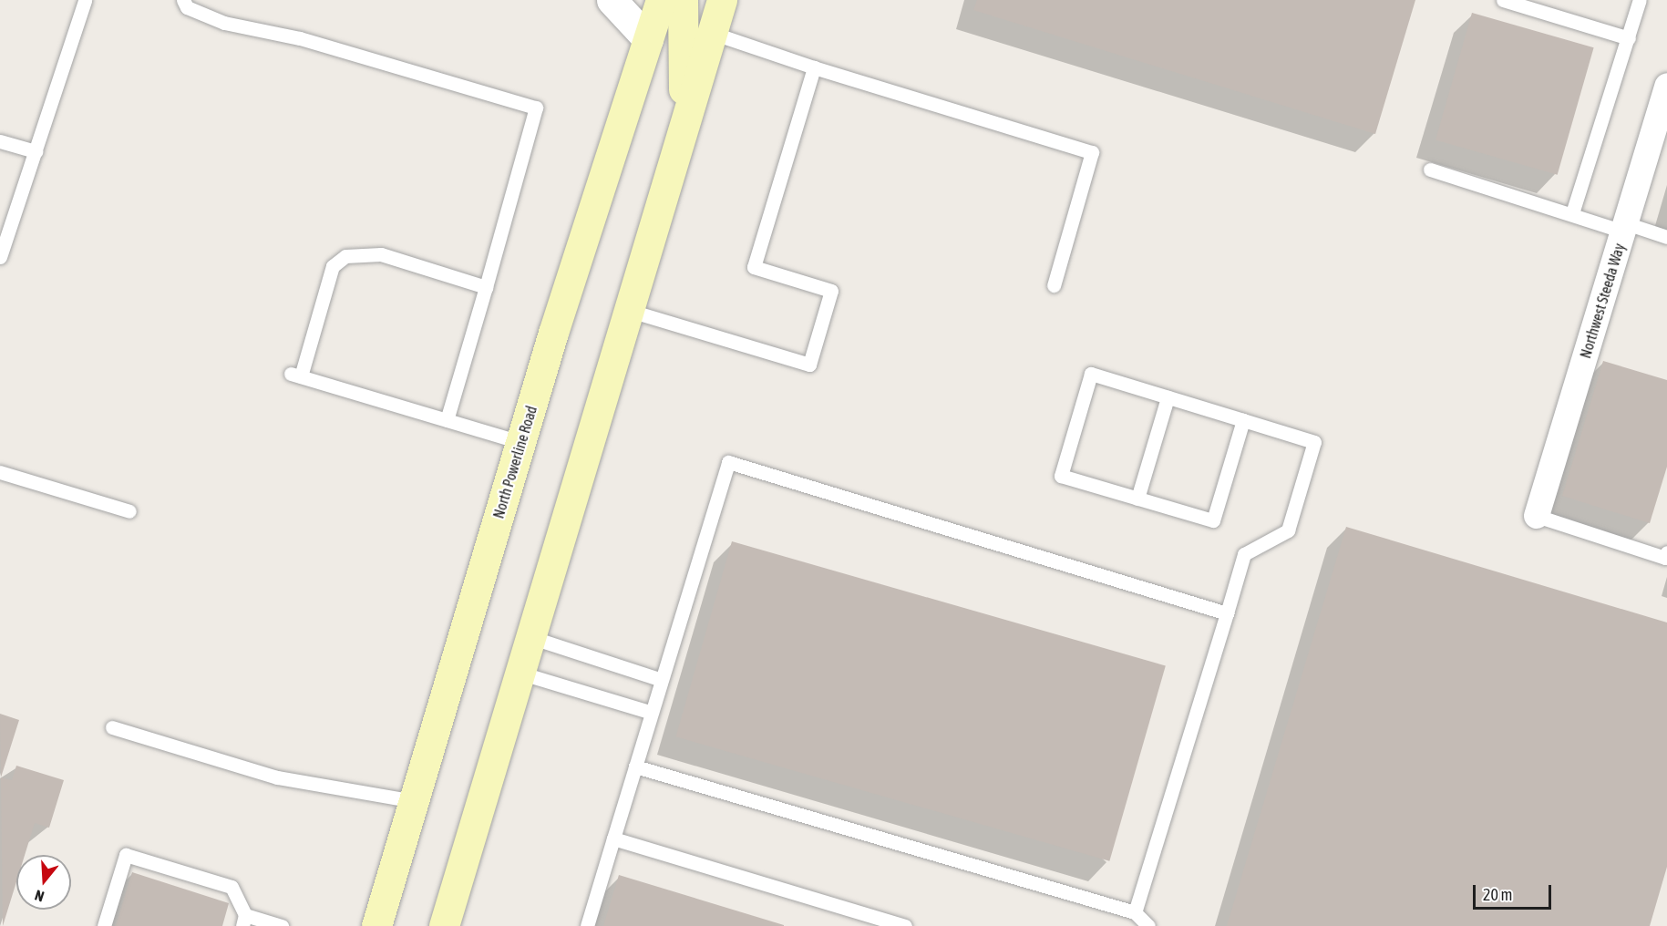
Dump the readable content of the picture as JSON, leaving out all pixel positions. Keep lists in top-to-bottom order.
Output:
{
  "streets": {
    "main road": ["North Powerline Road"],
    "street": ["Northwest Steeda Way"]
  },
  "scale_bar": "20 m",
  "north": "bottom"
}
